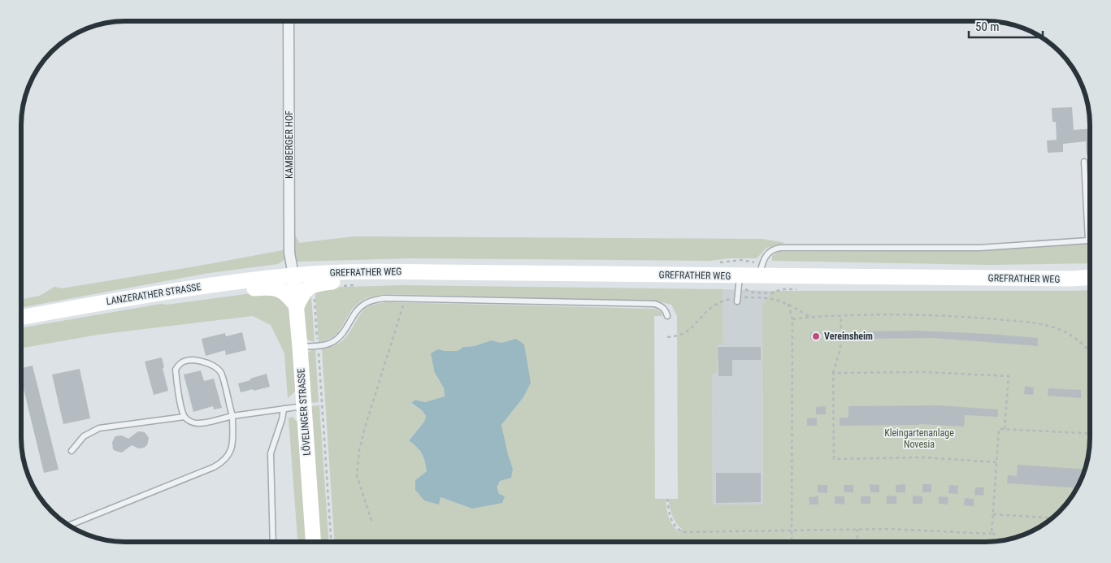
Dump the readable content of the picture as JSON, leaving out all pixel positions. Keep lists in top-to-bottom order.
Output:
{
  "streets": {
    "main road": ["GREFRATHER WEG", "LANZERATHER STRASSE", "LÖVELINGER STRASSE"],
    "street": ["KAMBERGER HOF"]
  },
  "crossings": [
    ["KAMBERGER HOF", "GREFRATHER WEG"],
    ["KAMBERGER HOF", "LANZERATHER STRASSE"],
    ["KAMBERGER HOF", "LÖVELINGER STRASSE"],
    ["GREFRATHER WEG", "LANZERATHER STRASSE"],
    ["GREFRATHER WEG", "LÖVELINGER STRASSE"],
    ["LANZERATHER STRASSE", "LÖVELINGER STRASSE"]
  ],
  "parks": ["Kleingartenanlage Novesia"],
  "places": ["Vereinsheim"],
  "scale_bar": "50 m"
}
